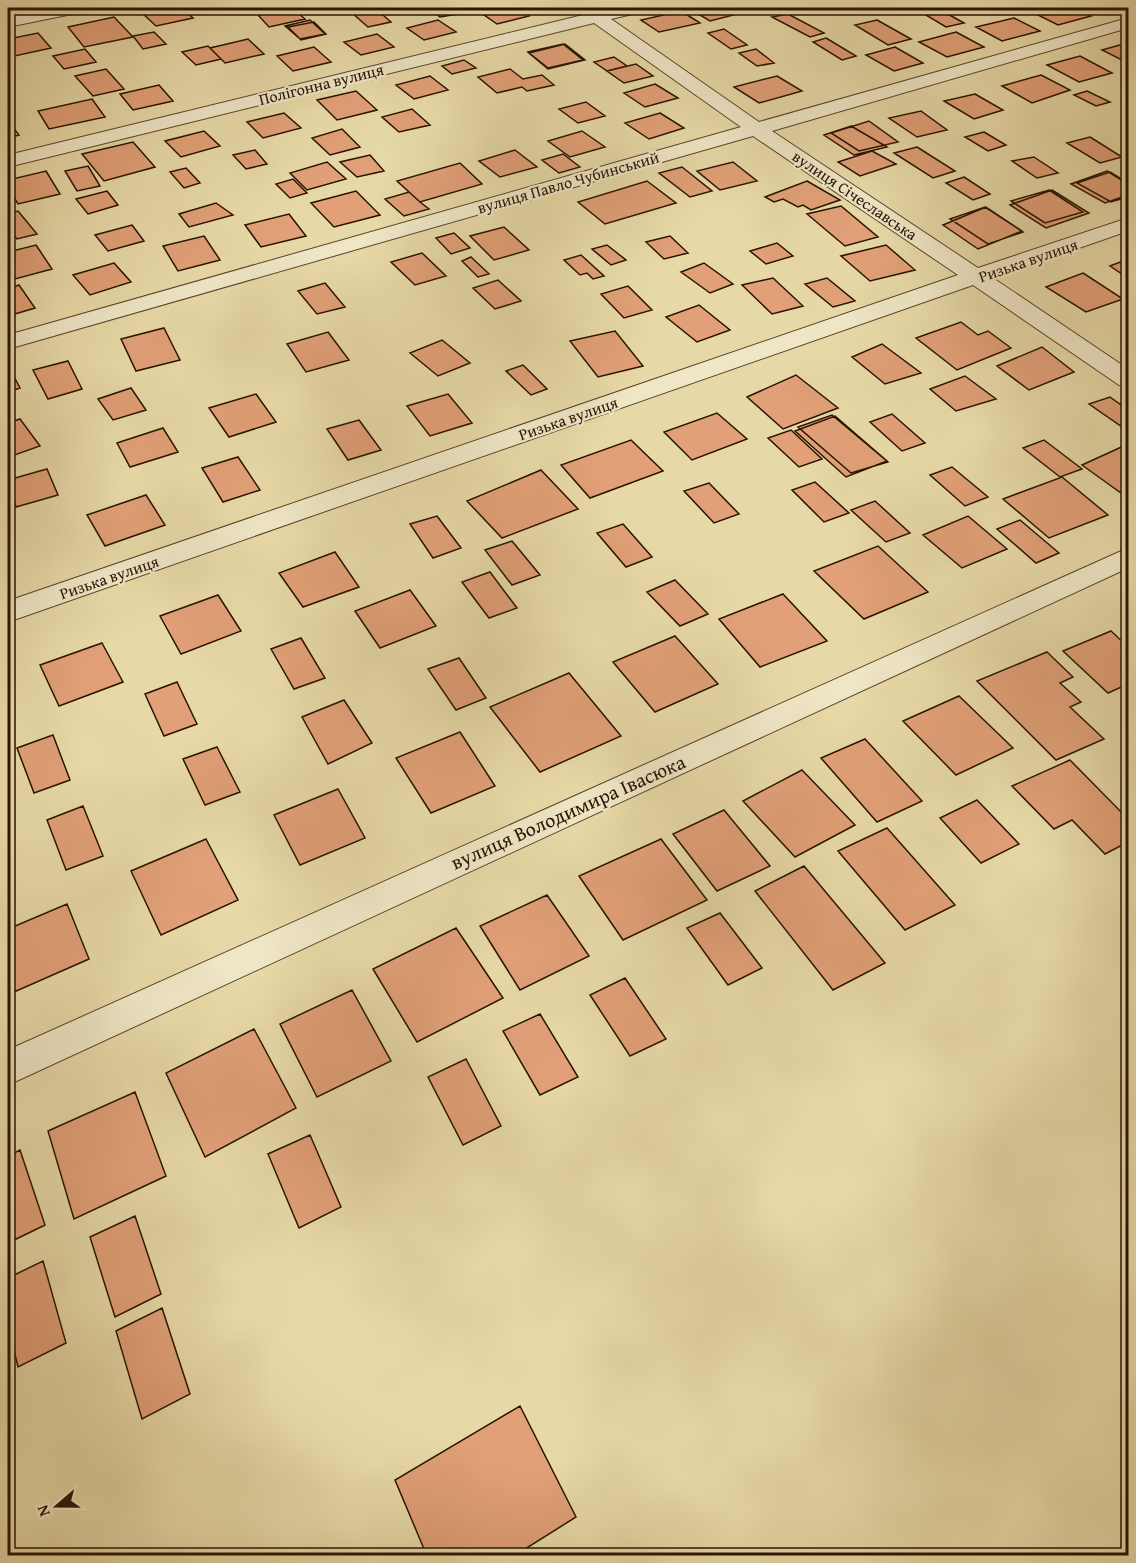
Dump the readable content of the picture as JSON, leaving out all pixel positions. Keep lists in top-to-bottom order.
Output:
{
  "streets": {
    "street": [
      "Полігонна вулиця",
      "вулиця Павло Чубинський",
      "вулиця Січеславська",
      "Ризька вулиця",
      "вулиця Володимира Івасюка"
    ]
  },
  "crossings": [
    ["Полігонна вулиця", "вулиця Січеславська"],
    ["вулиця Павло Чубинський", "вулиця Січеславська"],
    ["вулиця Січеславська", "Ризька вулиця"]
  ],
  "north": "left"
}
